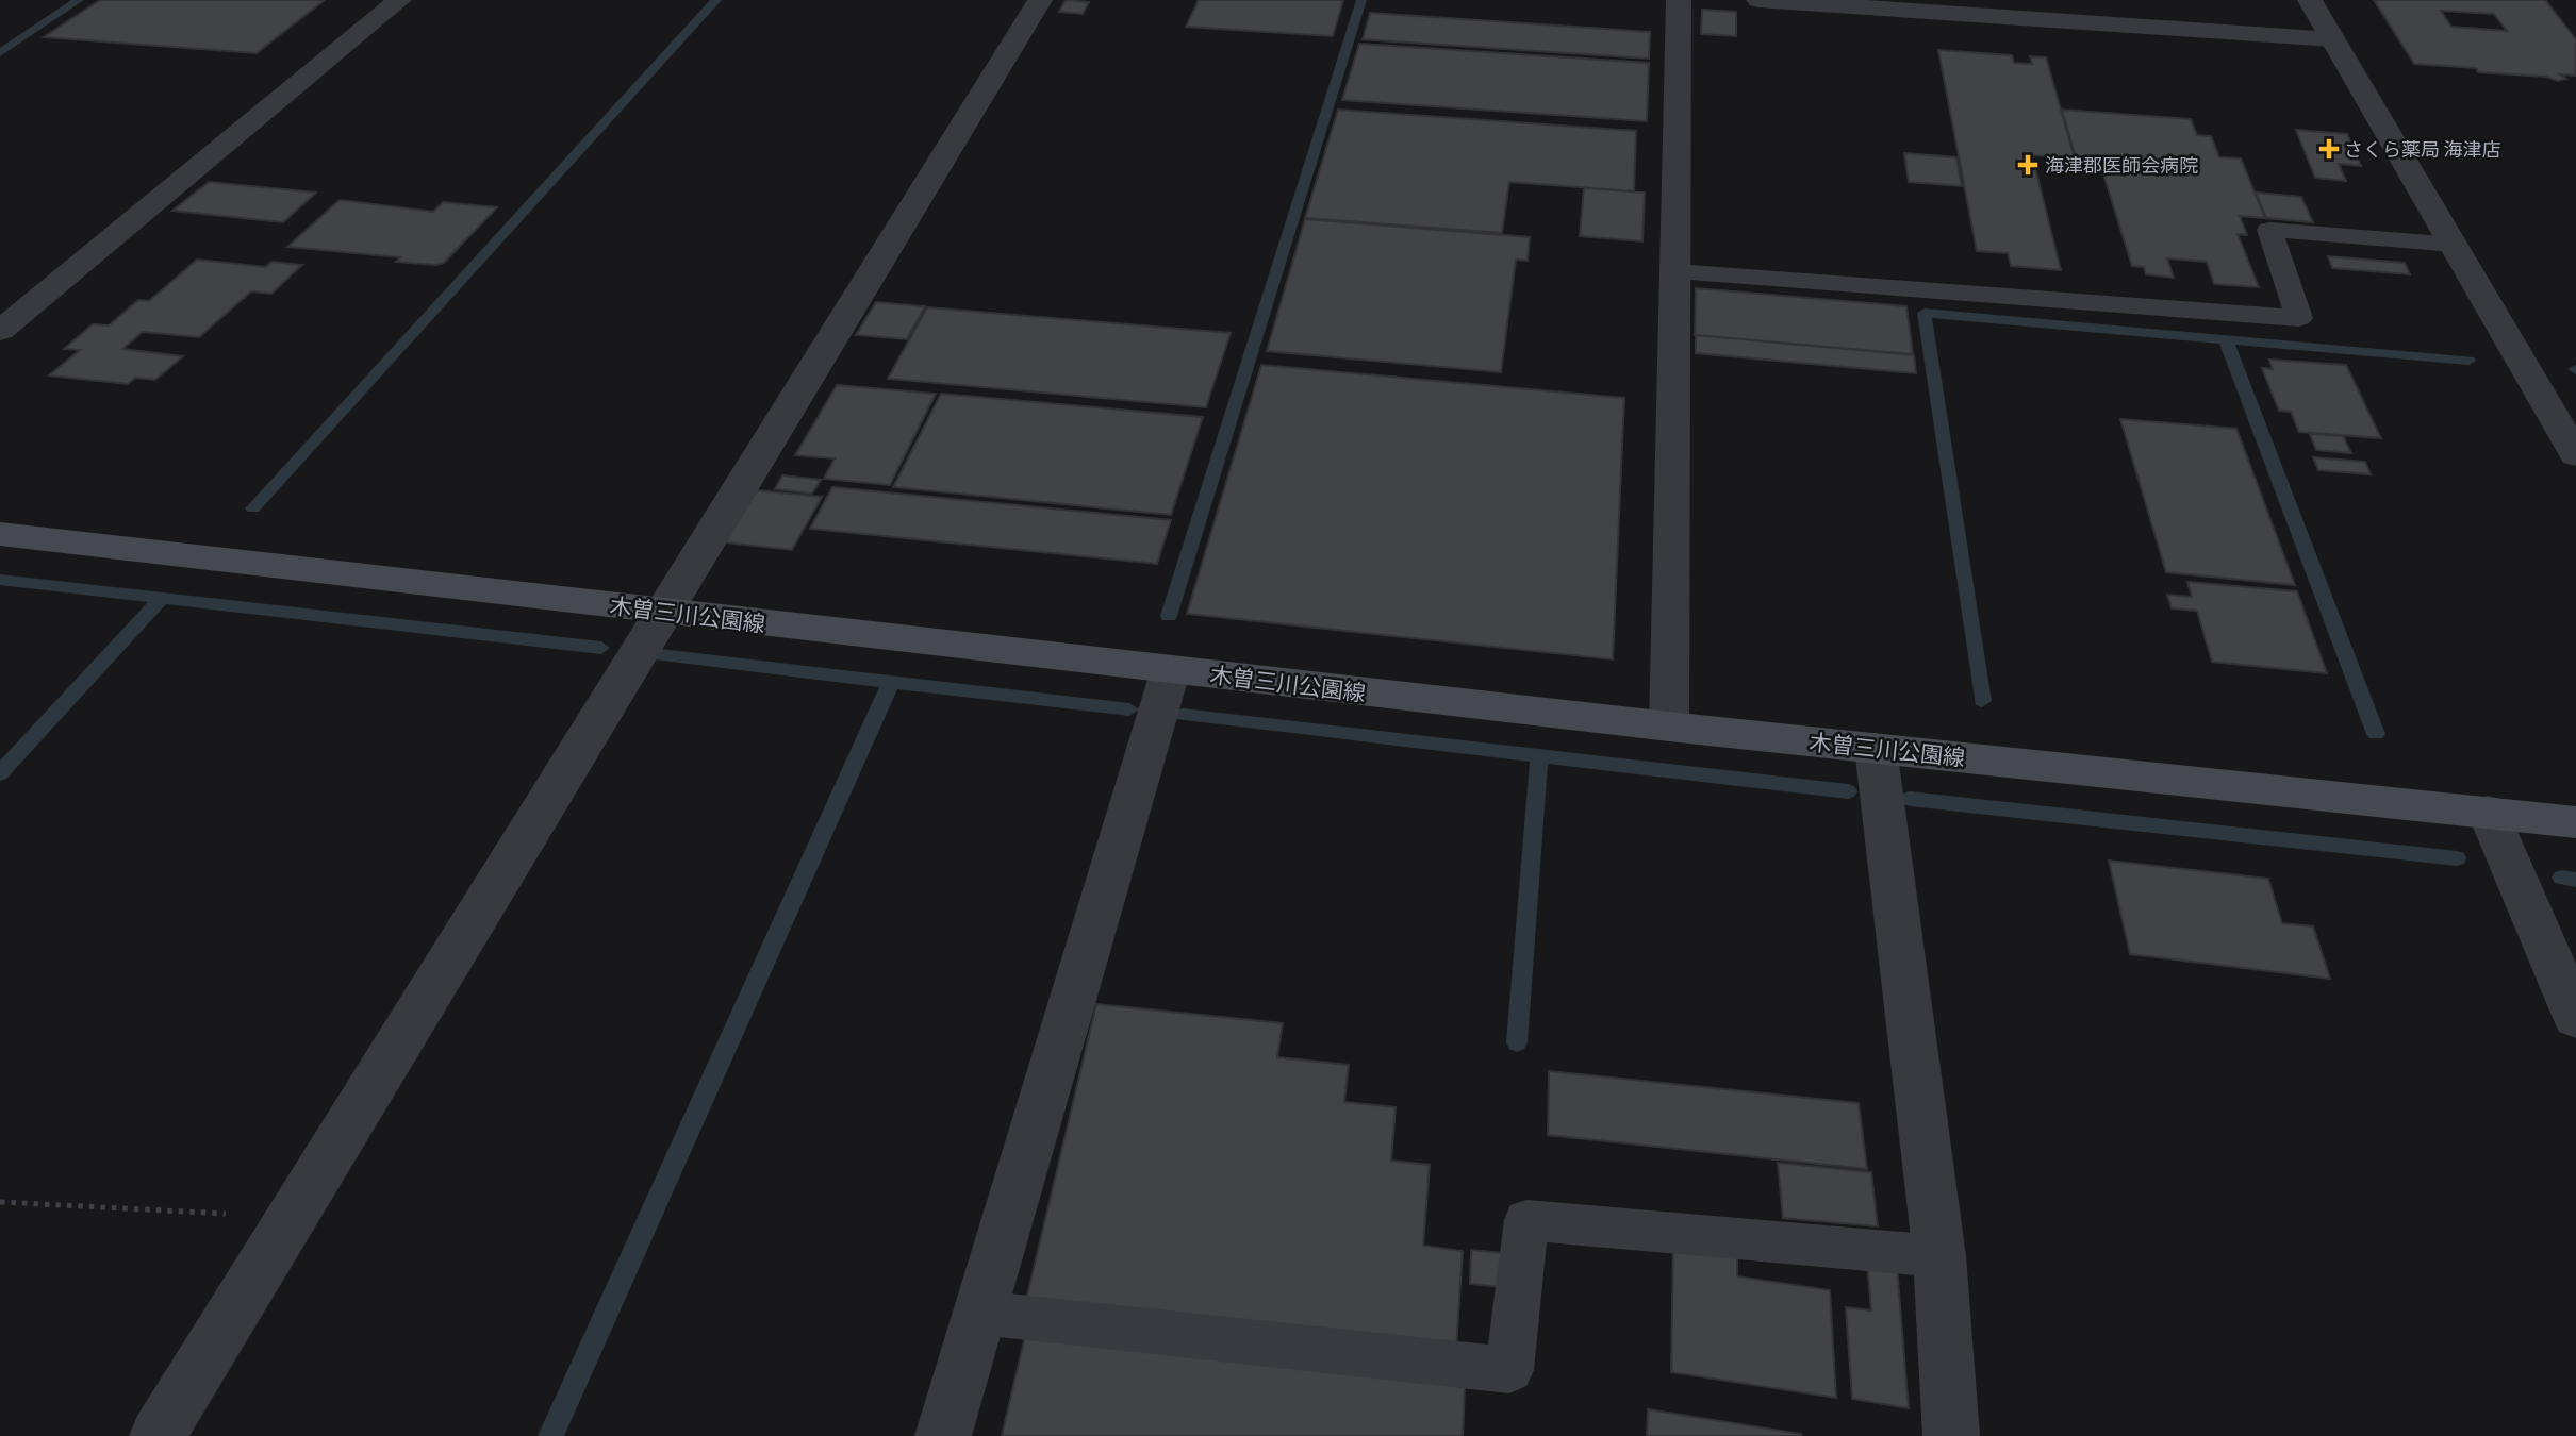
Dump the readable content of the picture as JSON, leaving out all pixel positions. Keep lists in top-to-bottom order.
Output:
{
  "streets": {
    "main road": ["木曽三川公園線"]
  },
  "places": {
    "health": ["さくら薬局 海津店", "海津郡医師会病院"]
  }
}
